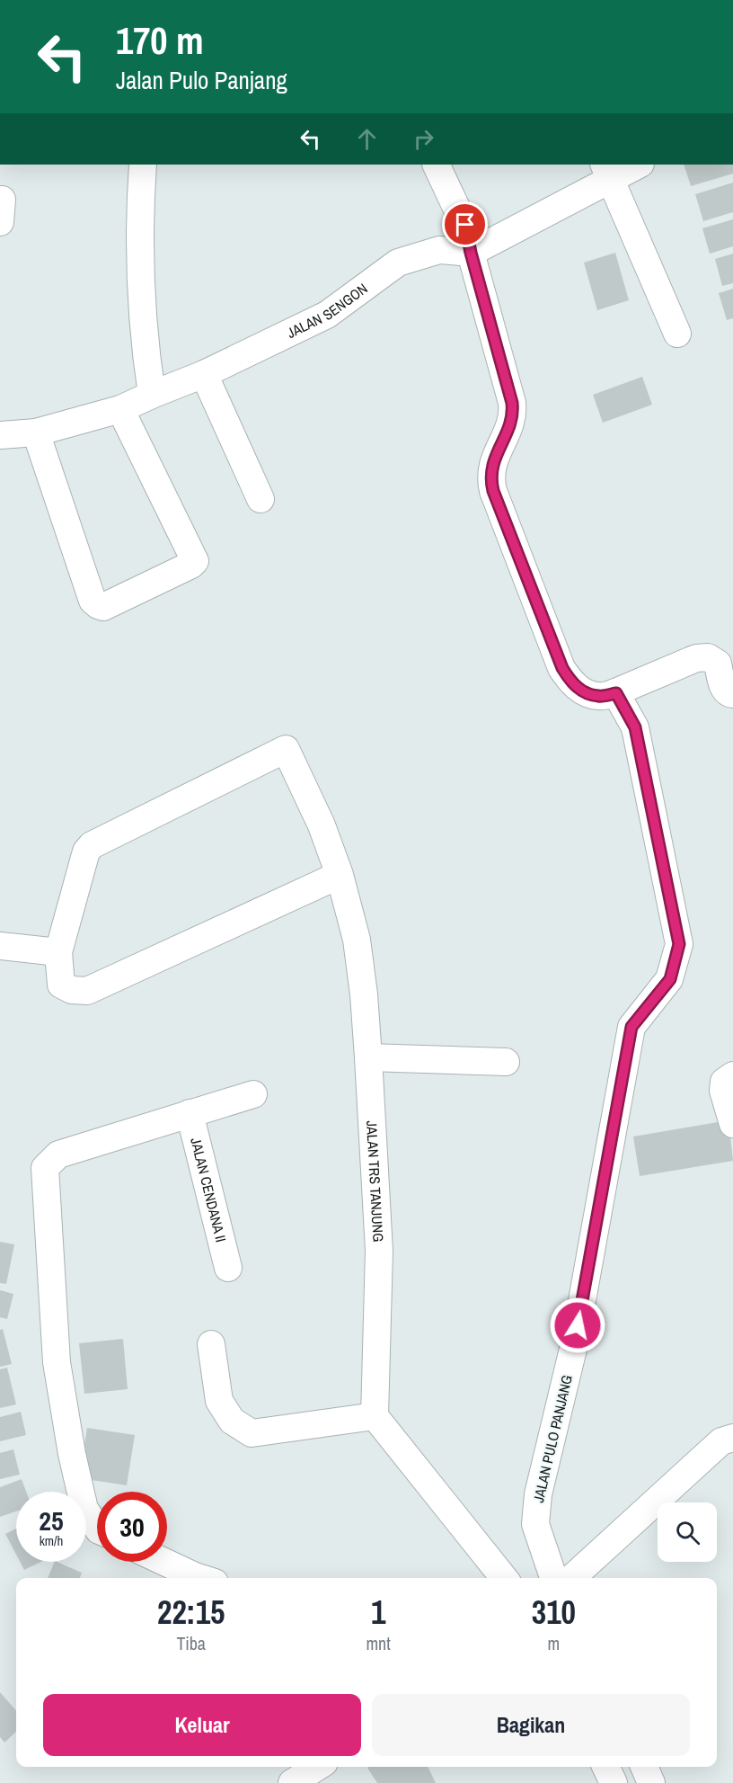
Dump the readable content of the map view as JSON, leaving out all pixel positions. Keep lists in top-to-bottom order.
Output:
{
  "streets": {
    "street": [
      "JALAN SENGON",
      "JALAN TRS TANJUNG",
      "JALAN CENDANA II",
      "JALAN PULO PANJANG"
    ]
  },
  "page": {
    "turn": ["170 m", "Jalan Pulo Panjang"],
    "speed": "25 km/h",
    "limit": "30",
    "eta": [
      "22:15",
      "Tiba",
      "1",
      "mnt",
      "310",
      "m"
    ],
    "buttons": ["Keluar", "Bagikan"]
  }
}
